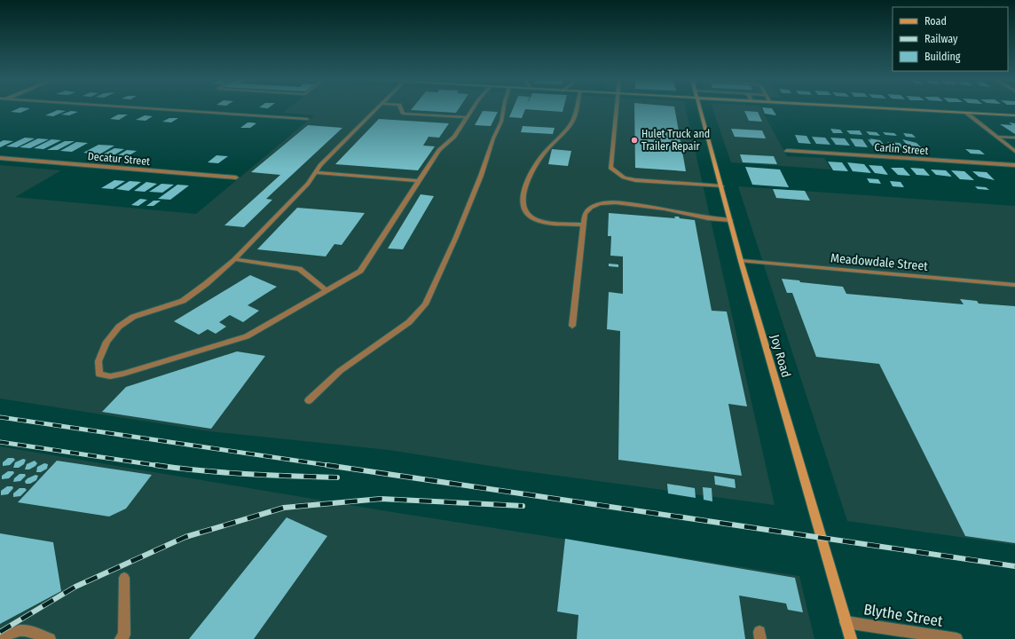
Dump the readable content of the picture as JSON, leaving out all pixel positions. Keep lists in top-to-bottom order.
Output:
{
  "streets": {
    "main road": ["Joy Road"],
    "street": [
      "Carlin Street",
      "Decatur Street",
      "Meadowdale Street",
      "Blythe Street"
    ]
  },
  "crossings": [
    ["Meadowdale Street", "Joy Road"],
    ["Joy Road", "Blythe Street"]
  ],
  "places": ["Hulet Truck and Trailer Repair"],
  "legend": ["Road", "Railway", "Building"]
}
